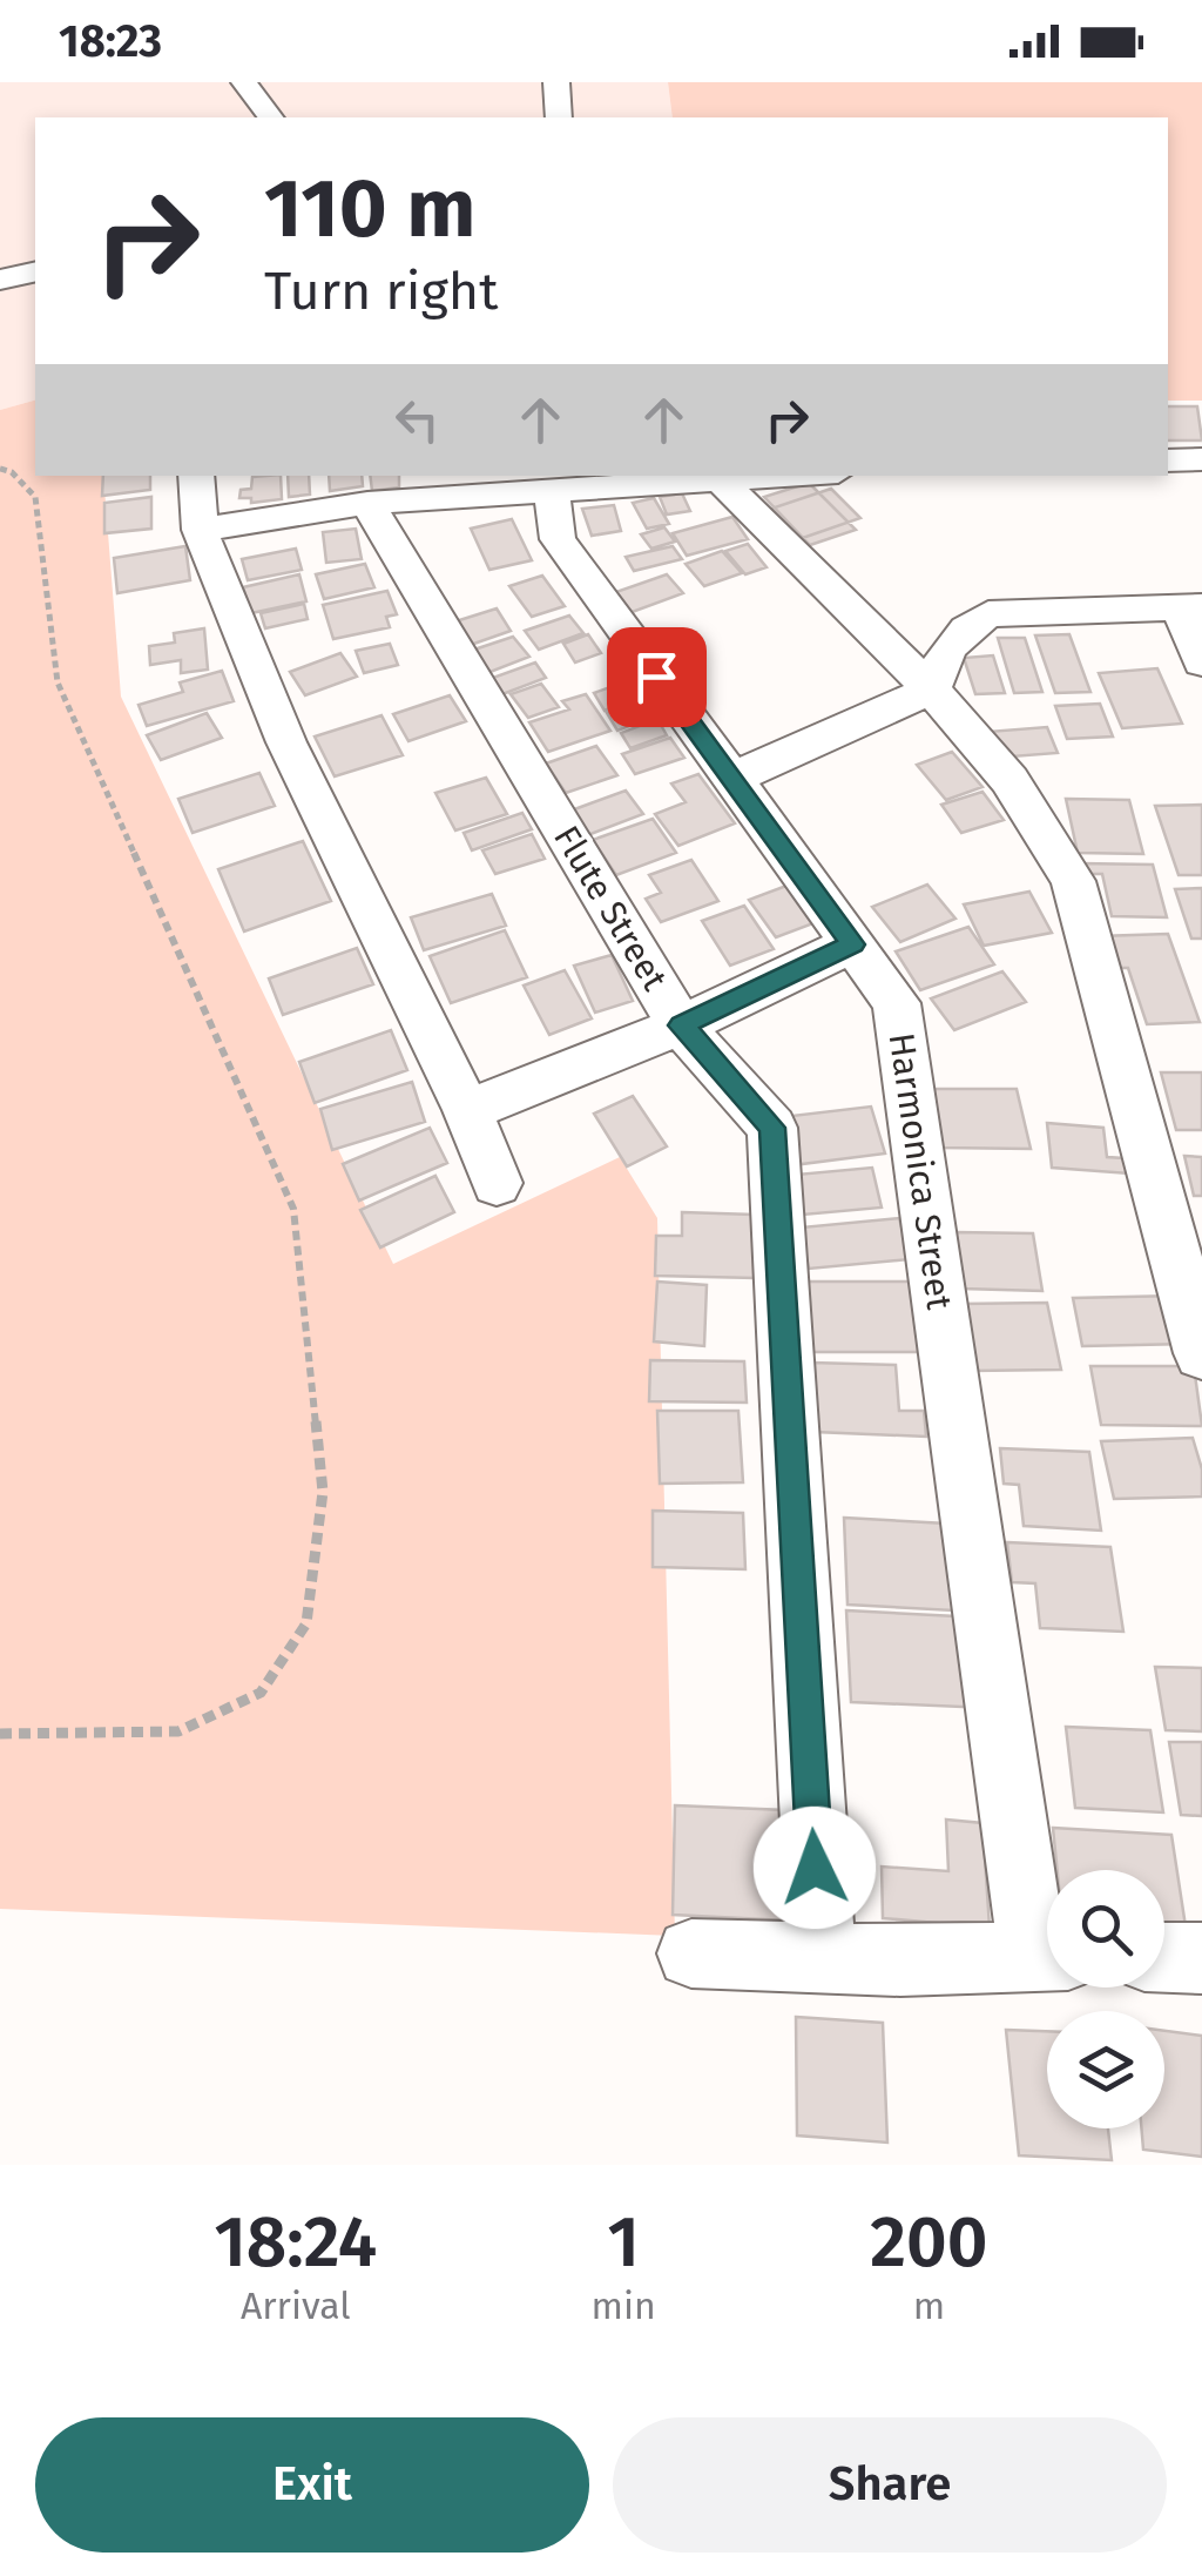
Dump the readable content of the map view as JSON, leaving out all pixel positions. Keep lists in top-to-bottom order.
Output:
{
  "streets": {
    "street": ["Flute Street", "Harmonica Street"]
  },
  "page": {
    "status": "18:23",
    "turn": ["110 m", "Turn right"],
    "eta": [
      "18:24",
      "Arrival",
      "1",
      "min",
      "200",
      "m"
    ],
    "buttons": ["Exit", "Share"]
  }
}
